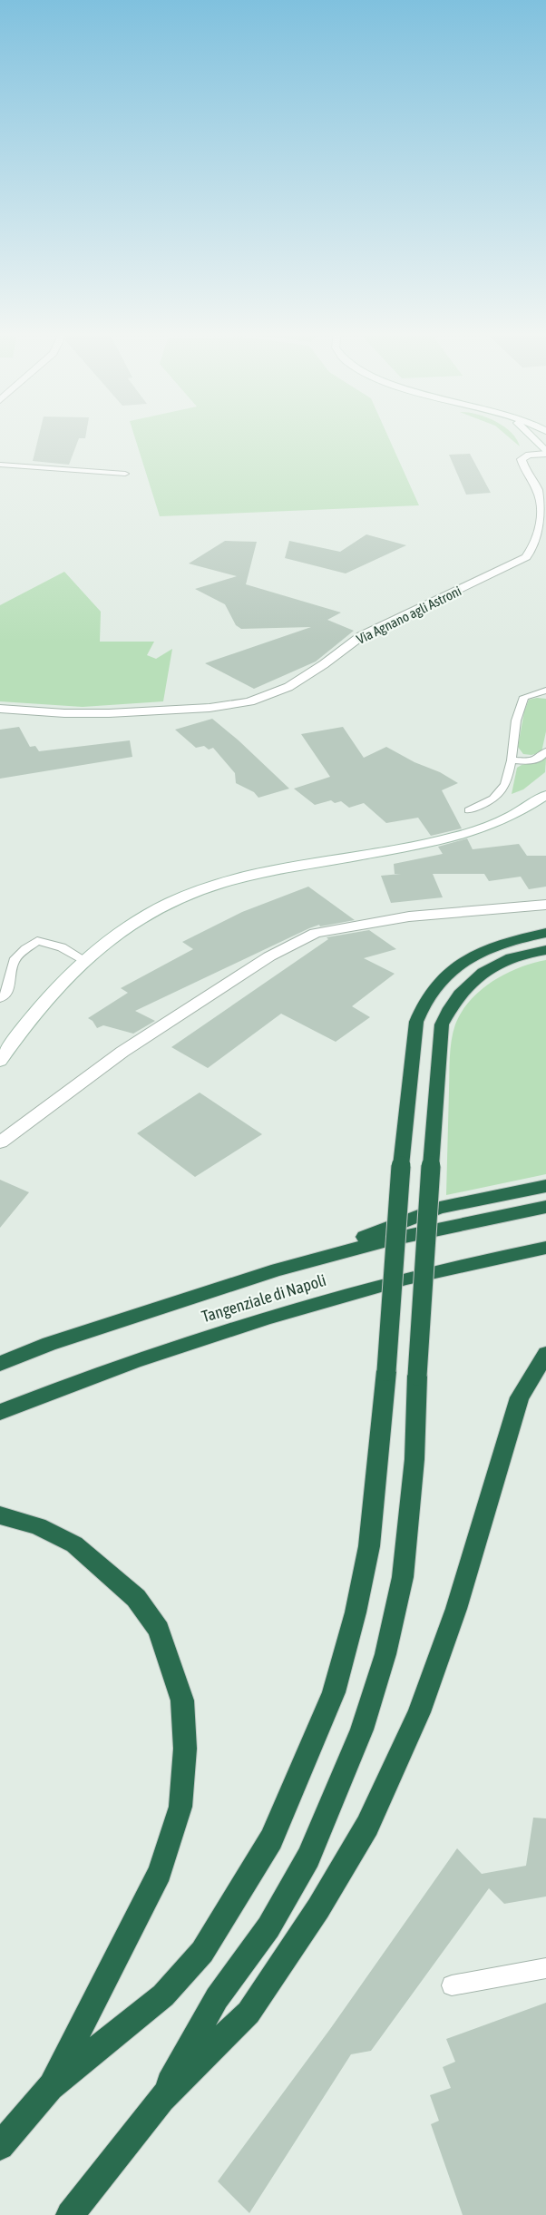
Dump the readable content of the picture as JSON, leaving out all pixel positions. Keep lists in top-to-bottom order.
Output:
{
  "streets": {
    "highway": ["Tangenziale di Napoli"],
    "street": ["Via Agnano agli Astroni"]
  }
}
